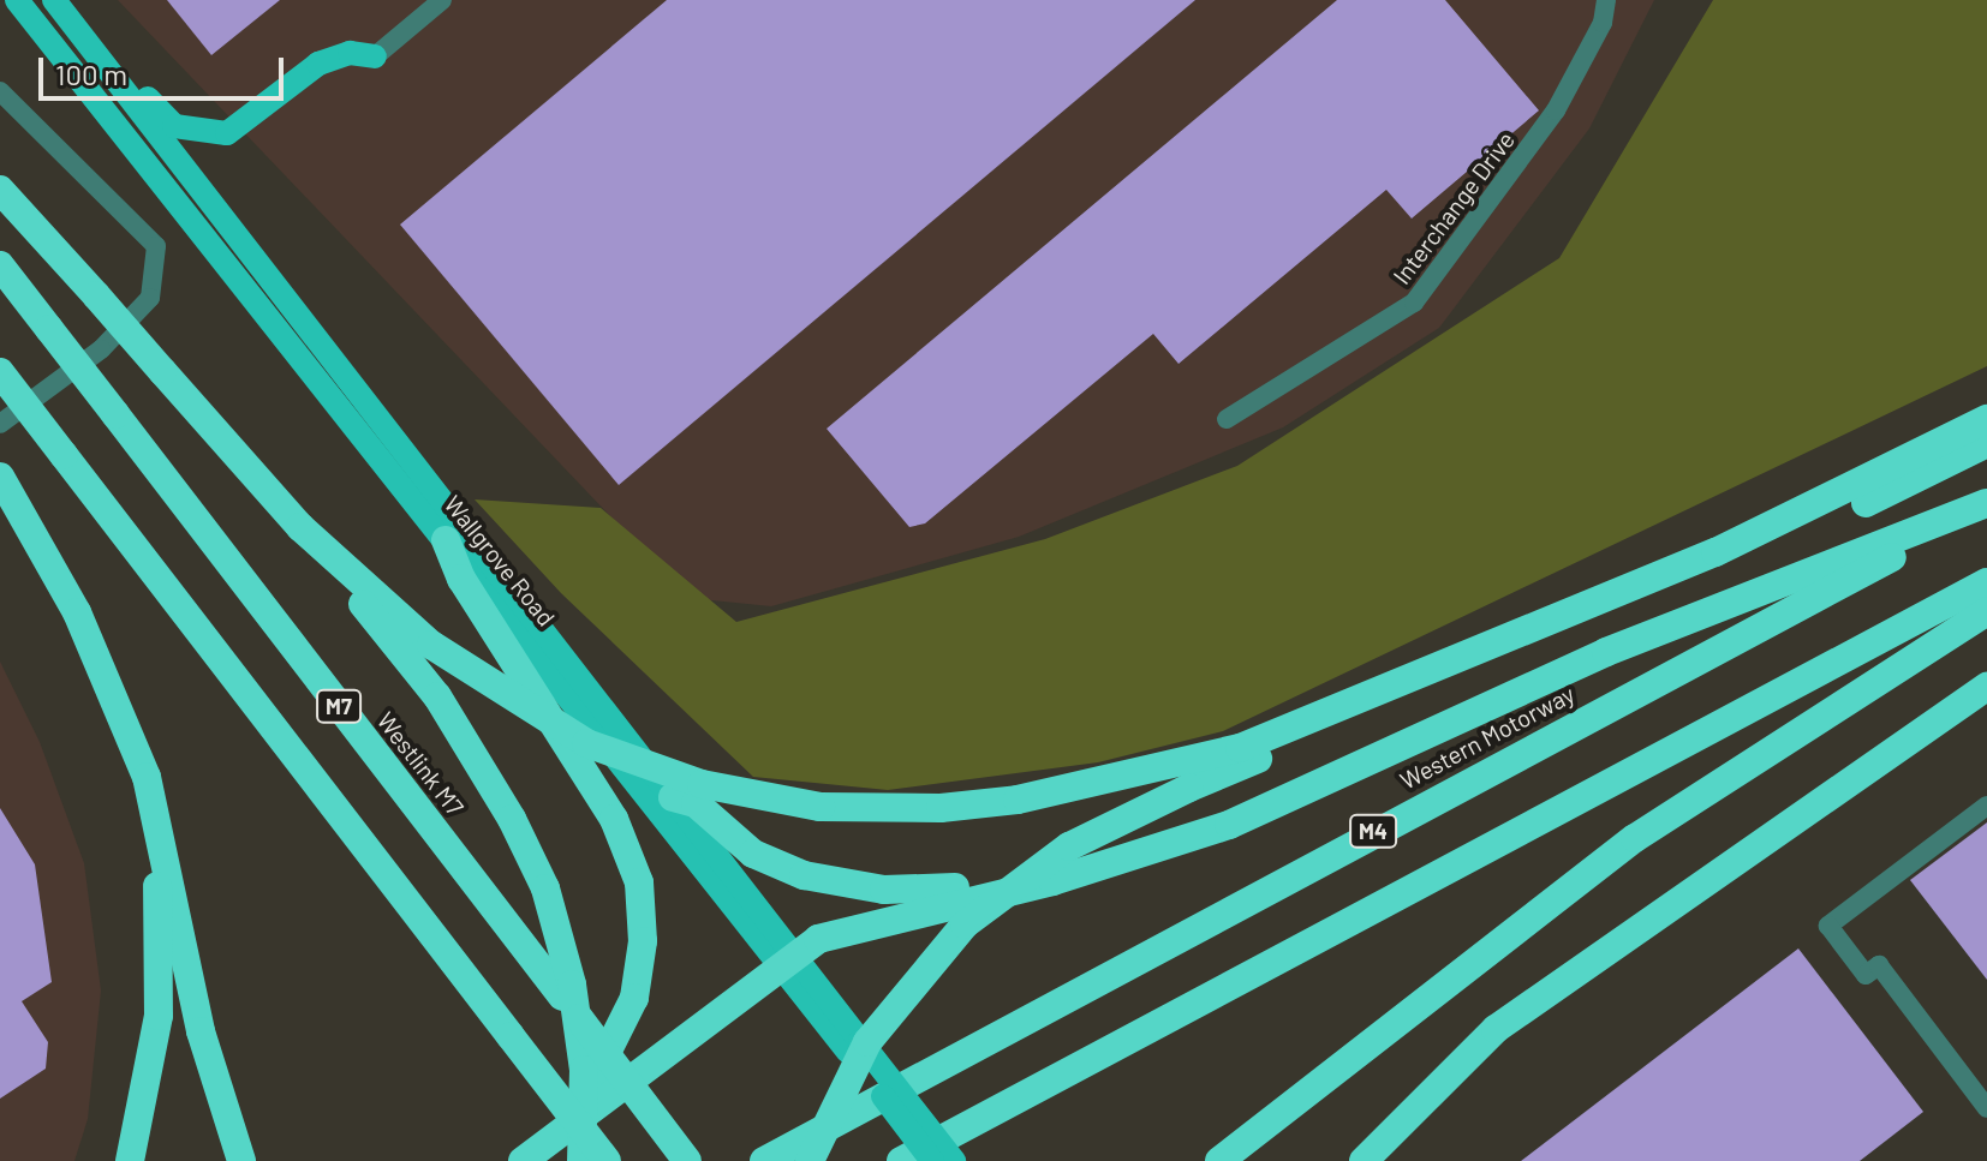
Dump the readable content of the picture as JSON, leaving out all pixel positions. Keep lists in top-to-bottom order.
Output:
{
  "streets": {
    "highway": [
      "M7",
      "Western Motorway",
      "Westlink M7",
      "M4"
    ],
    "main road": ["Wallgrove Road"],
    "street": ["Interchange Drive"]
  },
  "scale_bar": "100 m"
}
